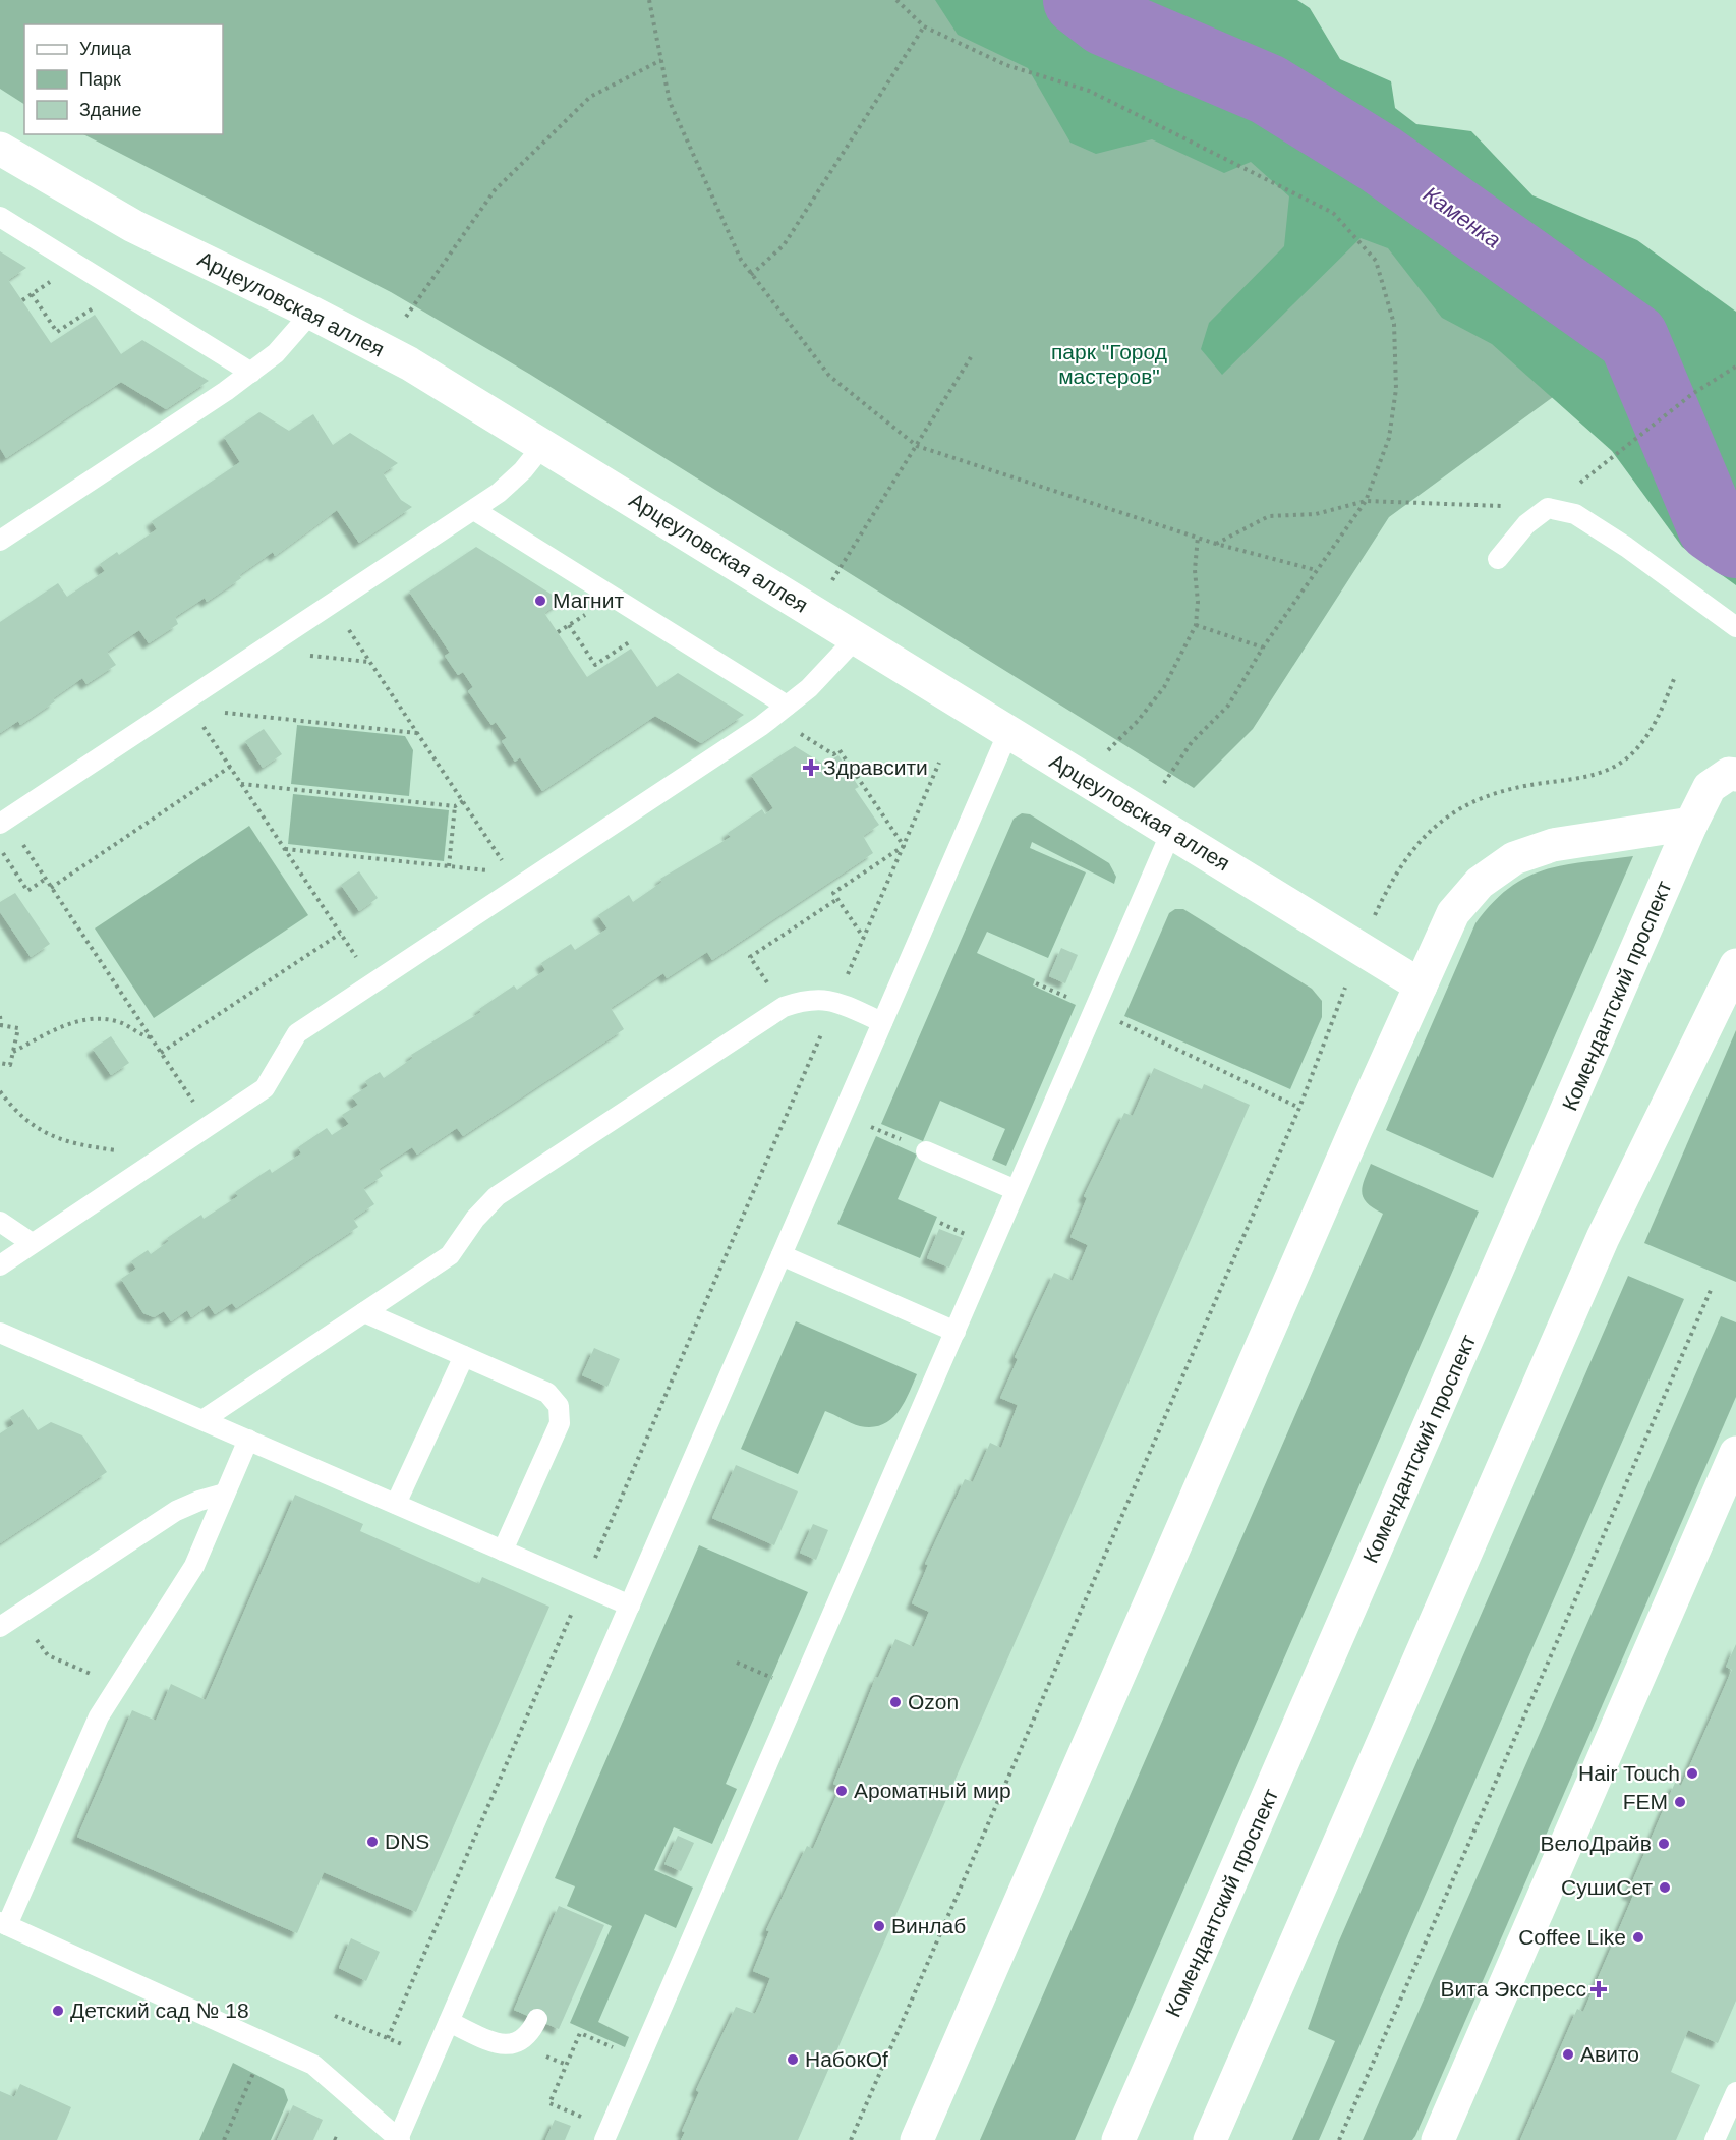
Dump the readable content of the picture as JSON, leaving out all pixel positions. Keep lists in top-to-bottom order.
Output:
{
  "streets": {
    "street": ["Арцеуловская аллея", "Комендантский проспект"]
  },
  "water": ["Каменка"],
  "parks": ["парк \"Город мастеров\""],
  "places": {
    "other": [
      "Магнит",
      "Ozon",
      "Hair Touch",
      "Ароматный мир",
      "FEM",
      "DNS",
      "ВелоДрайв",
      "СушиСет",
      "Винлаб",
      "Coffee Like",
      "Детский сад № 18",
      "Авито",
      "НабокOf"
    ],
    "health": ["Здравсити", "Вита Экспресс"]
  },
  "legend": ["Улица", "Парк", "Здание"]
}
